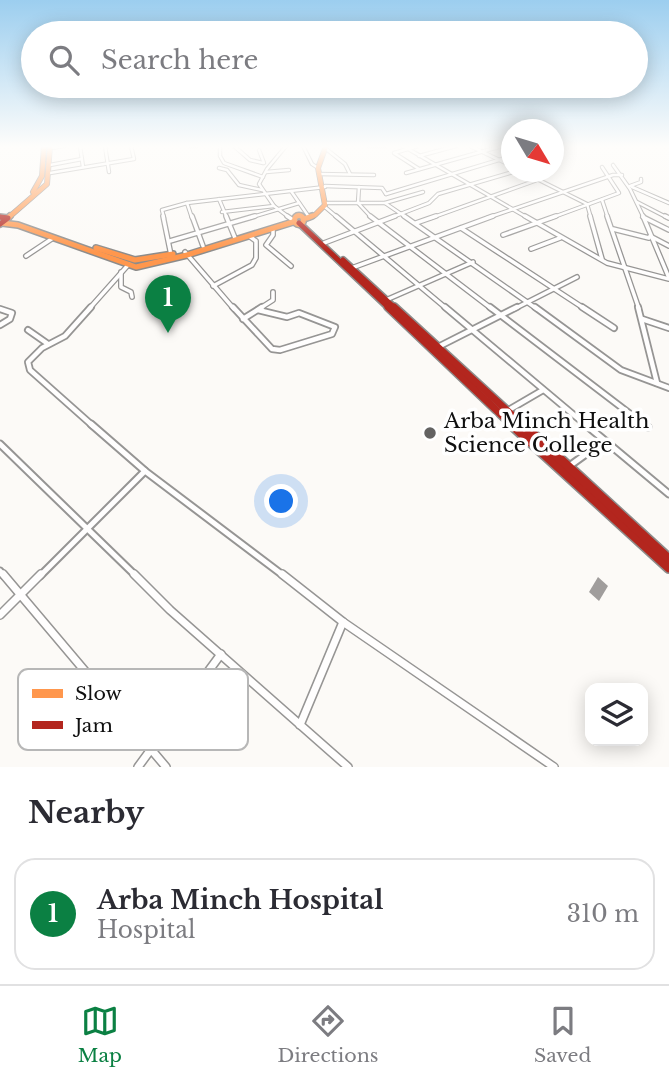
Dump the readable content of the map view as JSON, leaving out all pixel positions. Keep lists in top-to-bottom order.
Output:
{
  "places": ["Arba Minch Health Science College"],
  "legend": ["Slow", "Jam"],
  "north": "bottom right",
  "page": {
    "search": "Search here",
    "pins": "1",
    "heading": "Nearby",
    "list": [
      {
        "mark": "1",
        "name": "Arba Minch Hospital",
        "note": "Hospital",
        "value": "310 m"
      }
    ],
    "nav": ["Map", "Directions", "Saved"]
  }
}
